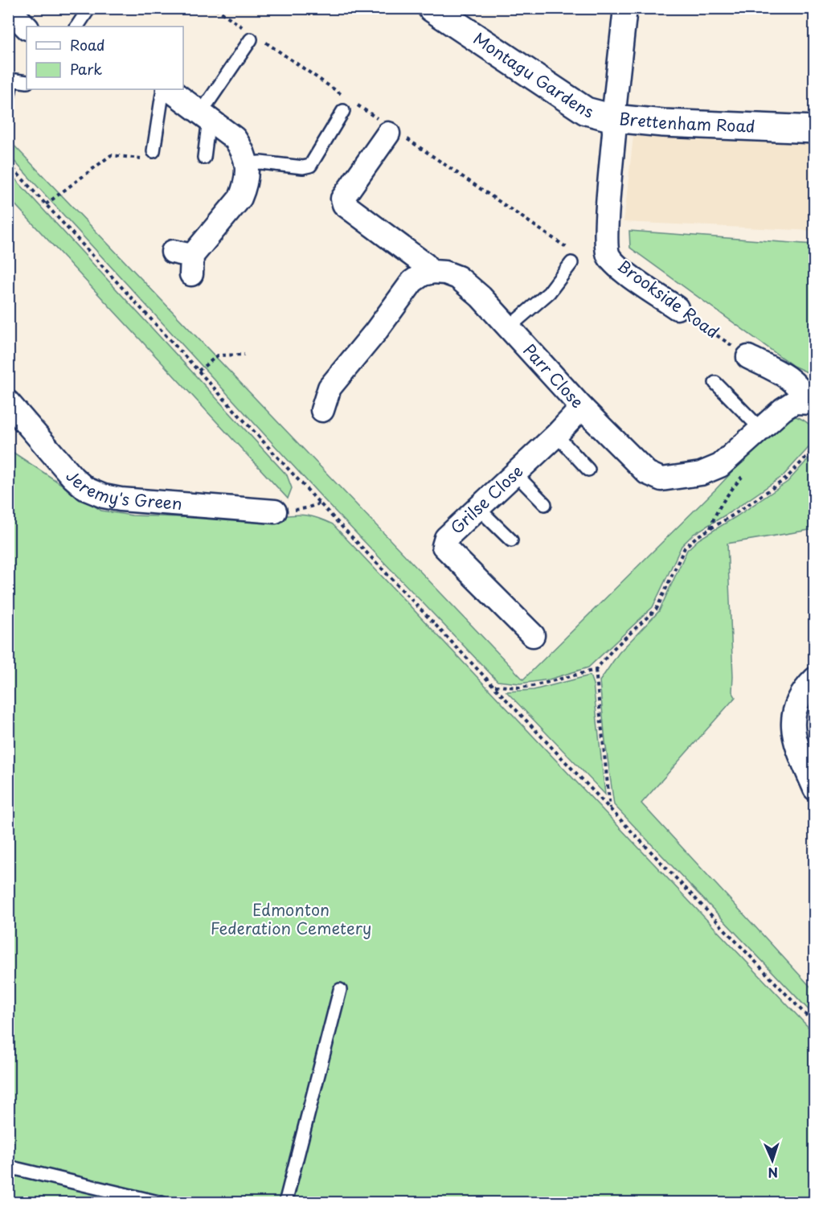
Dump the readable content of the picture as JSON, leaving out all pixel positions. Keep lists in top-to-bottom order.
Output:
{
  "streets": {
    "street": [
      "Montagu Gardens",
      "Brettenham Road",
      "Brookside Road",
      "Parr Close",
      "Jeremy's Green",
      "Grilse Close"
    ]
  },
  "crossings": [
    ["Montagu Gardens", "Brettenham Road"],
    ["Montagu Gardens", "Brookside Road"],
    ["Brettenham Road", "Brookside Road"],
    ["Parr Close", "Grilse Close"]
  ],
  "parks": ["Edmonton Federation Cemetery"],
  "legend": ["Road", "Park"],
  "north": "bottom"
}
